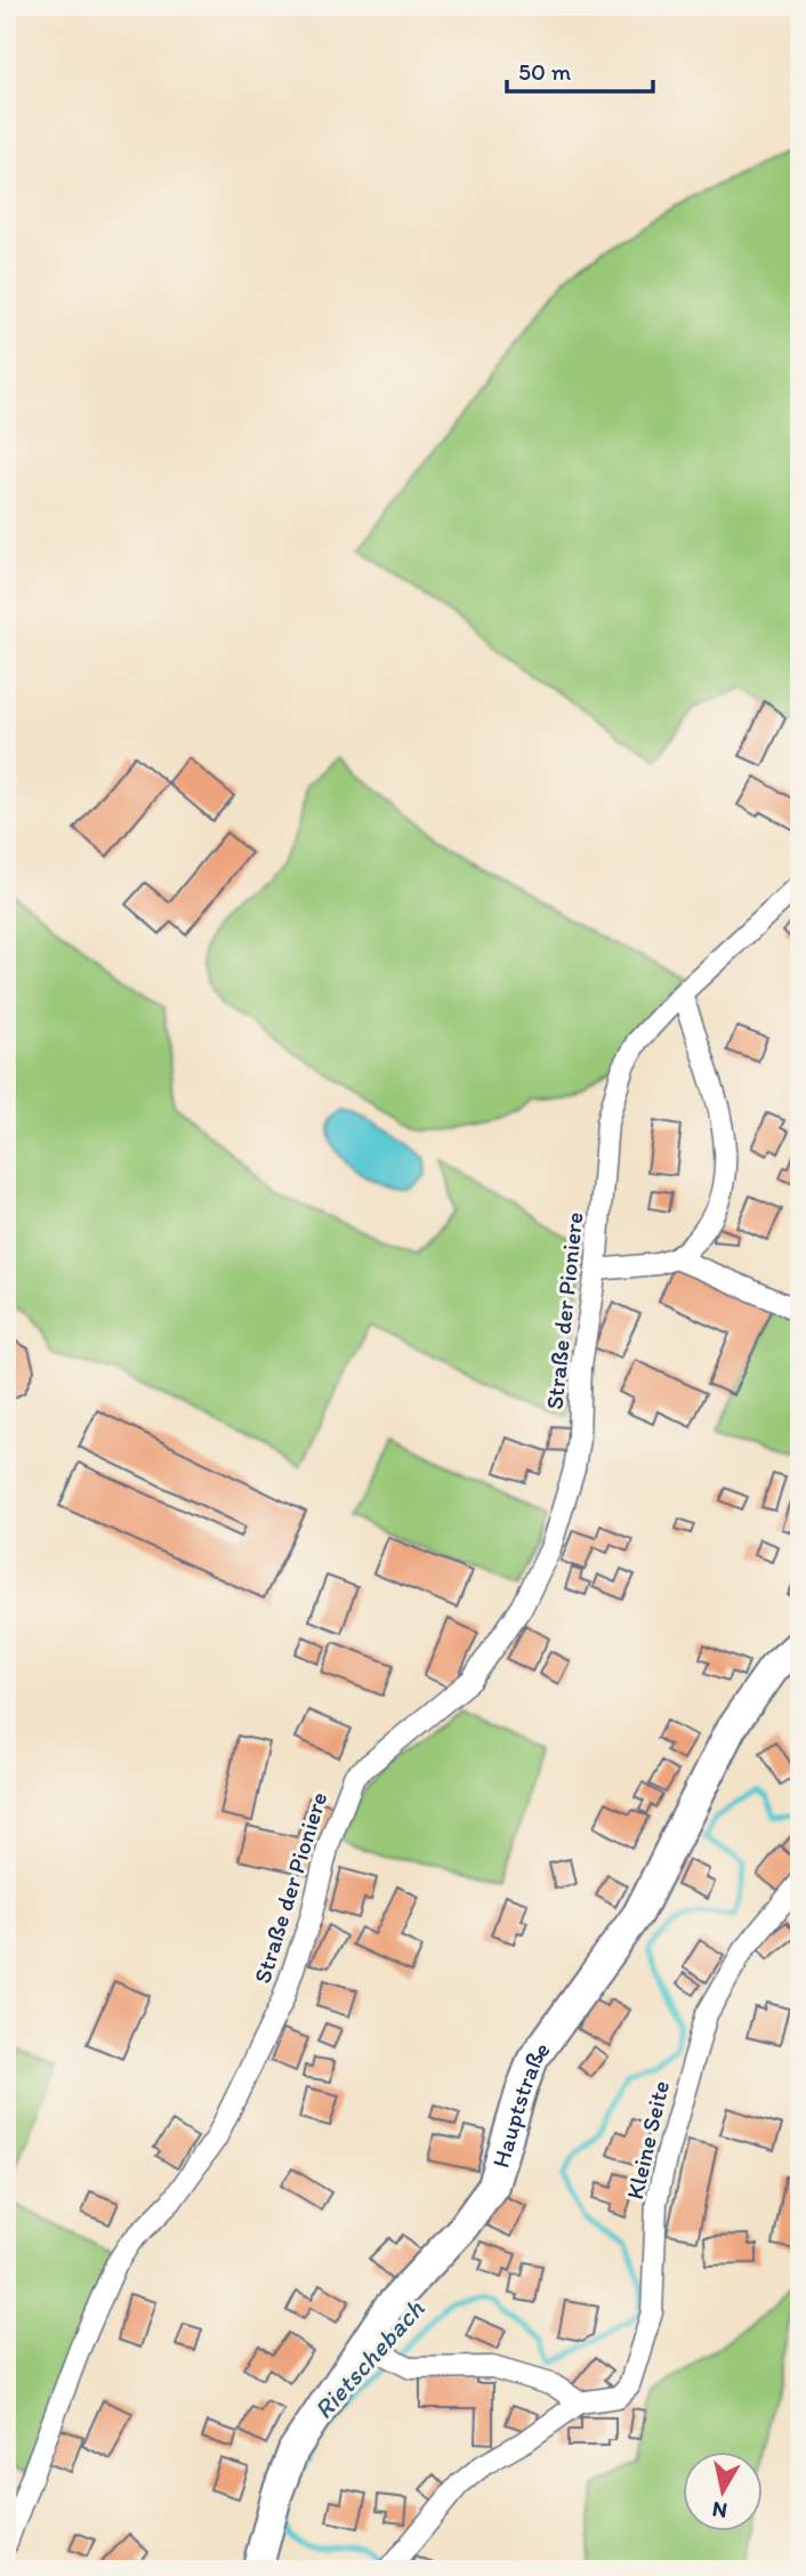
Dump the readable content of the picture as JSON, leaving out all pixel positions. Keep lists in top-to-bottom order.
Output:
{
  "streets": {
    "street": ["Straße der Pioniere", "Hauptstraße", "Kleine Seite"]
  },
  "water": ["Rietschebach"],
  "scale_bar": "50 m",
  "north": "bottom"
}
